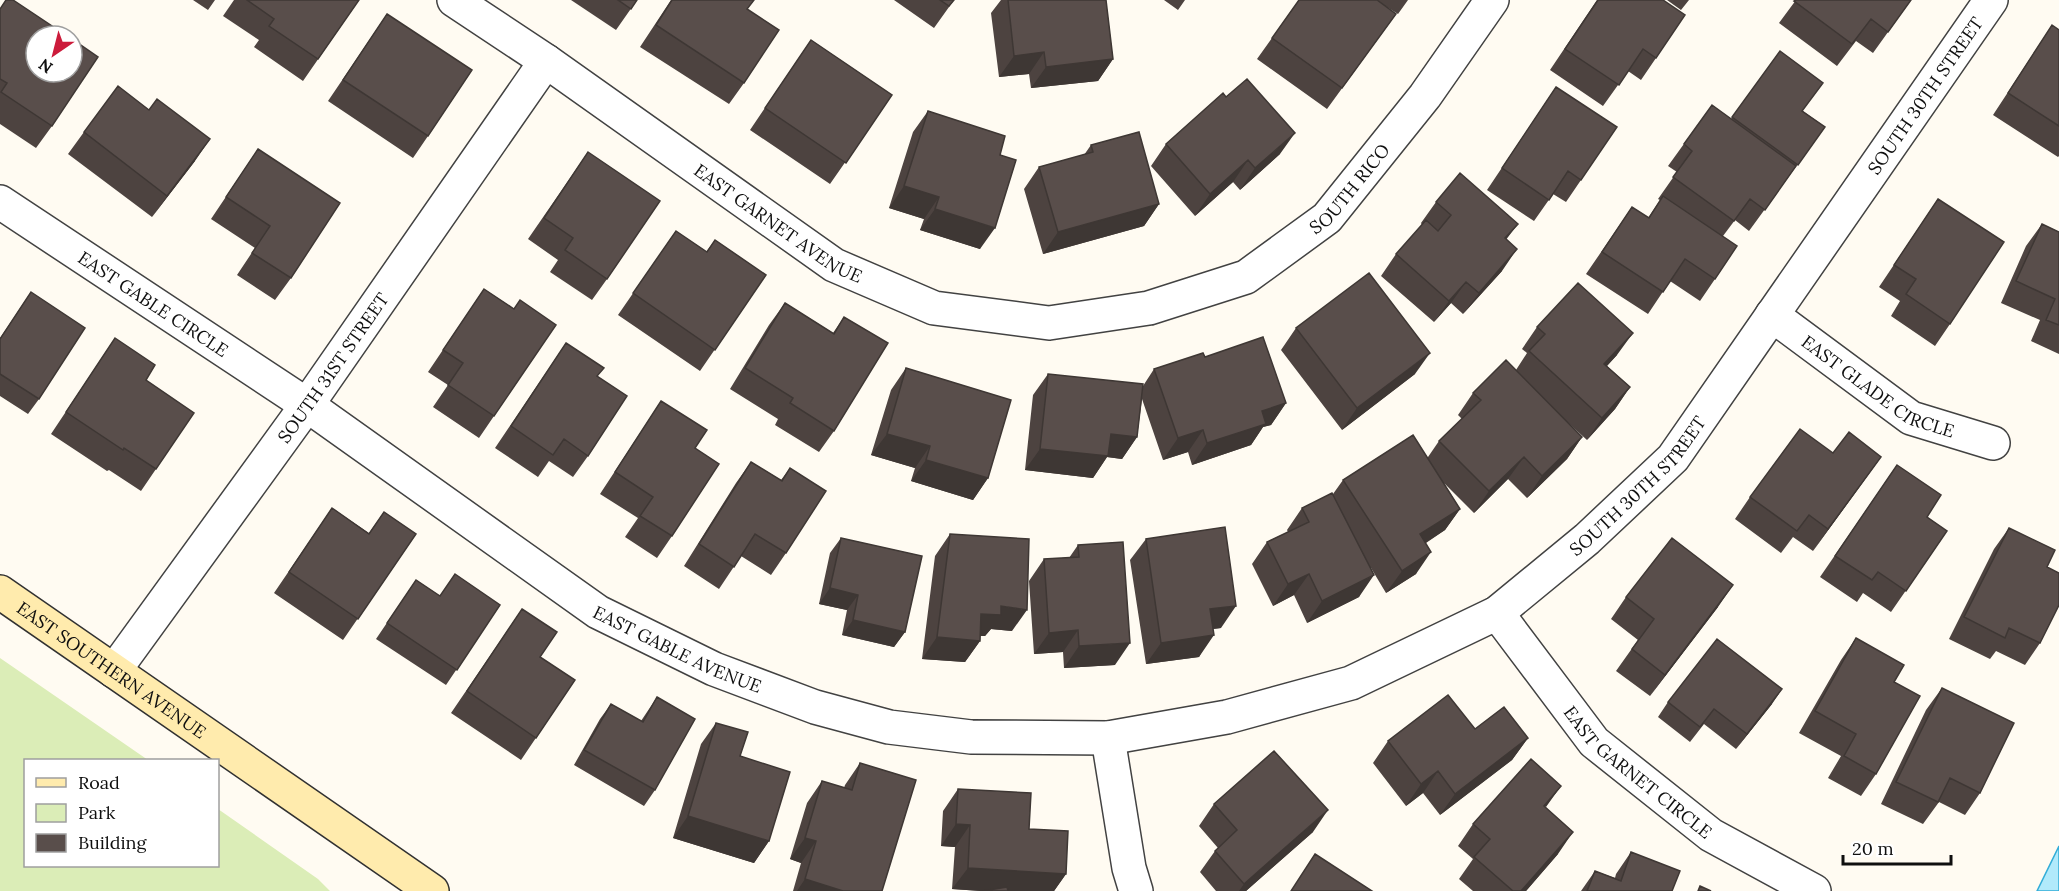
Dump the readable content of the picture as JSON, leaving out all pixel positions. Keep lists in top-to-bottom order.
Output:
{
  "streets": {
    "main road": ["EAST SOUTHERN AVENUE"],
    "street": [
      "SOUTH 30TH STREET",
      "SOUTH RICO",
      "EAST GARNET AVENUE",
      "EAST GABLE CIRCLE",
      "SOUTH 31ST STREET",
      "EAST GLADE CIRCLE",
      "EAST GABLE AVENUE",
      "EAST GARNET CIRCLE"
    ]
  },
  "crossings": [
    ["SOUTH 30TH STREET", "EAST GLADE CIRCLE"],
    ["SOUTH 30TH STREET", "EAST GABLE AVENUE"],
    ["SOUTH 30TH STREET", "EAST GARNET CIRCLE"],
    ["SOUTH RICO", "EAST GARNET AVENUE"],
    ["EAST GARNET AVENUE", "SOUTH 31ST STREET"],
    ["EAST GABLE CIRCLE", "SOUTH 31ST STREET"],
    ["EAST GABLE CIRCLE", "EAST GABLE AVENUE"],
    ["SOUTH 31ST STREET", "EAST GABLE AVENUE"],
    ["SOUTH 31ST STREET", "EAST SOUTHERN AVENUE"]
  ],
  "legend": ["Road", "Park", "Building"],
  "scale_bar": "20 m",
  "north": "bottom left"
}
